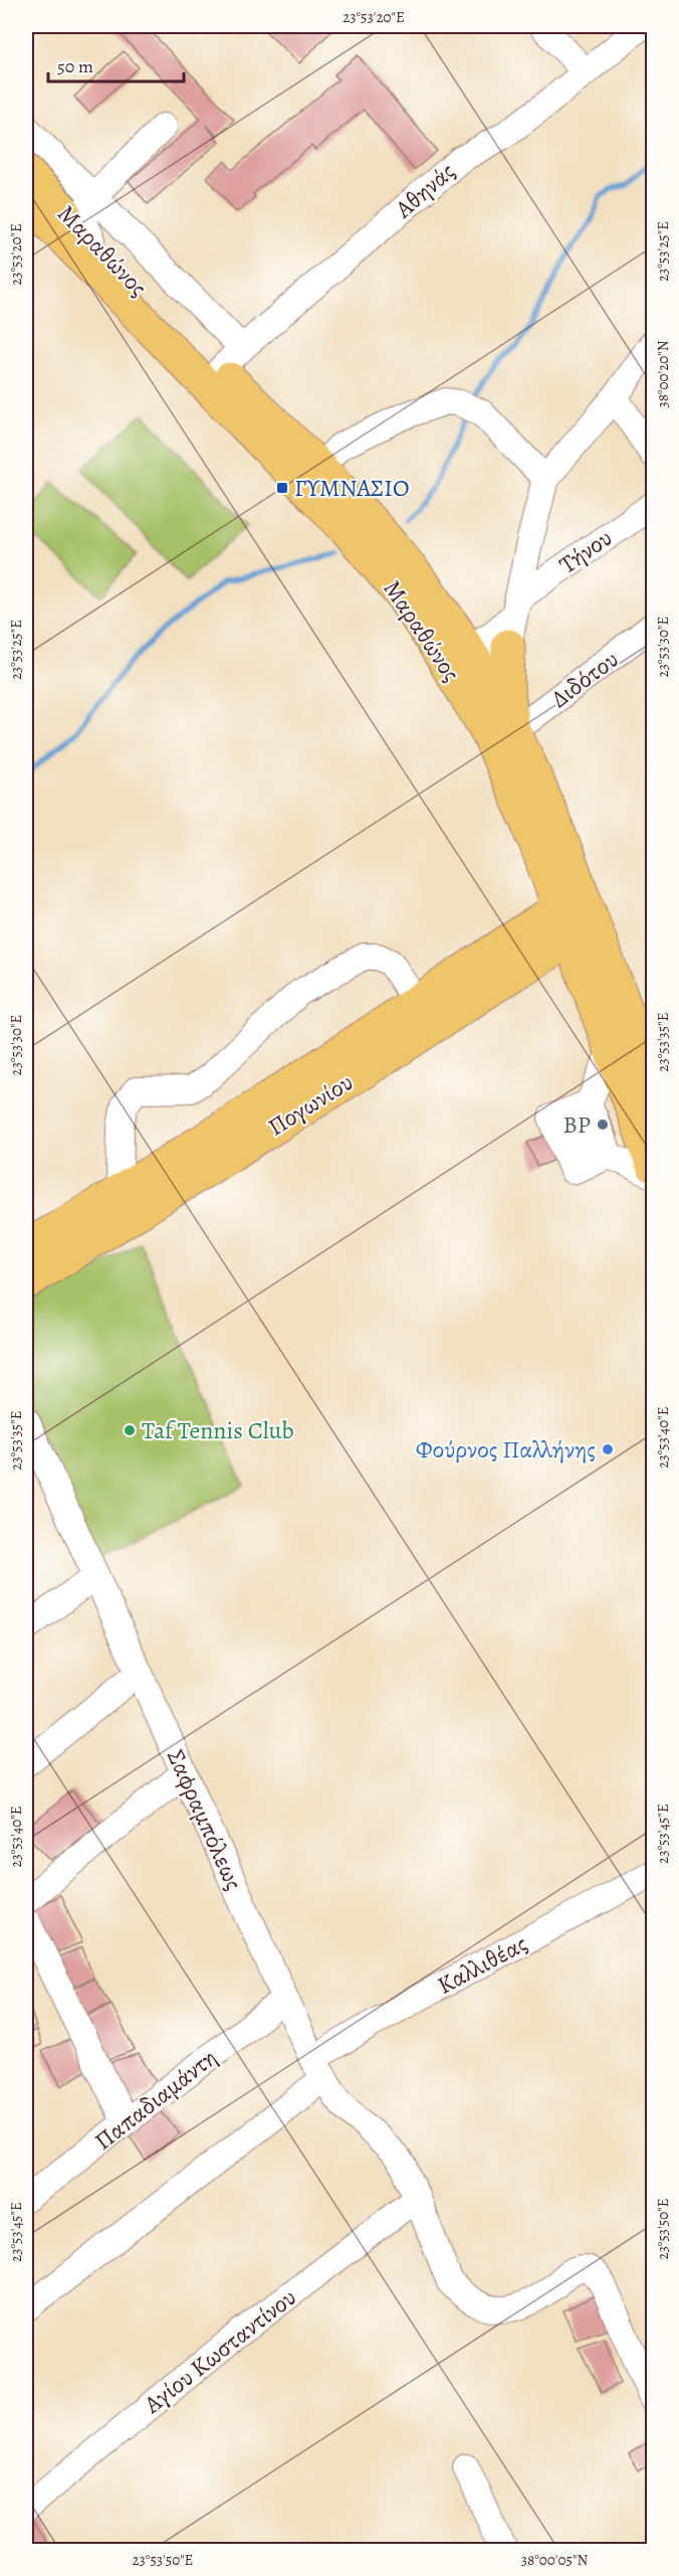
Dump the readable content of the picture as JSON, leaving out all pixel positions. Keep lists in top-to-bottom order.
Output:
{
  "streets": {
    "main road": ["Μαραθώνος", "Πογωνίου"],
    "street": [
      "Αθηνάς",
      "Τήνου",
      "Διδότου",
      "Σαφραμπόλεως",
      "Καλλιθέας",
      "Παπαδιαμάντη",
      "Αγίου Κωσταντίνου"
    ]
  },
  "crossings": [
    ["Αθηνάς", "Μαραθώνος"],
    ["Μαραθώνος", "Τήνου"],
    ["Μαραθώνος", "Διδότου"],
    ["Μαραθώνος", "Πογωνίου"],
    ["Σαφραμπόλεως", "Καλλιθέας"],
    ["Σαφραμπόλεως", "Παπαδιαμάντη"],
    ["Σαφραμπόλεως", "Αγίου Κωσταντίνου"]
  ],
  "places": {
    "transit": ["ΓΥΜΝΑΣΙΟ"],
    "other": ["BP", "Taf Tennis Club", "Φούρνος Παλλήνης"]
  },
  "scale_bar": "50 m",
  "coordinates": [
    "23°53'20\"E",
    "23°53'25\"E",
    "38°00'20\"N",
    "23°53'30\"E",
    "23°53'35\"E",
    "23°53'40\"E",
    "23°53'45\"E",
    "23°53'50\"E",
    "38°00'05\"N"
  ]
}
